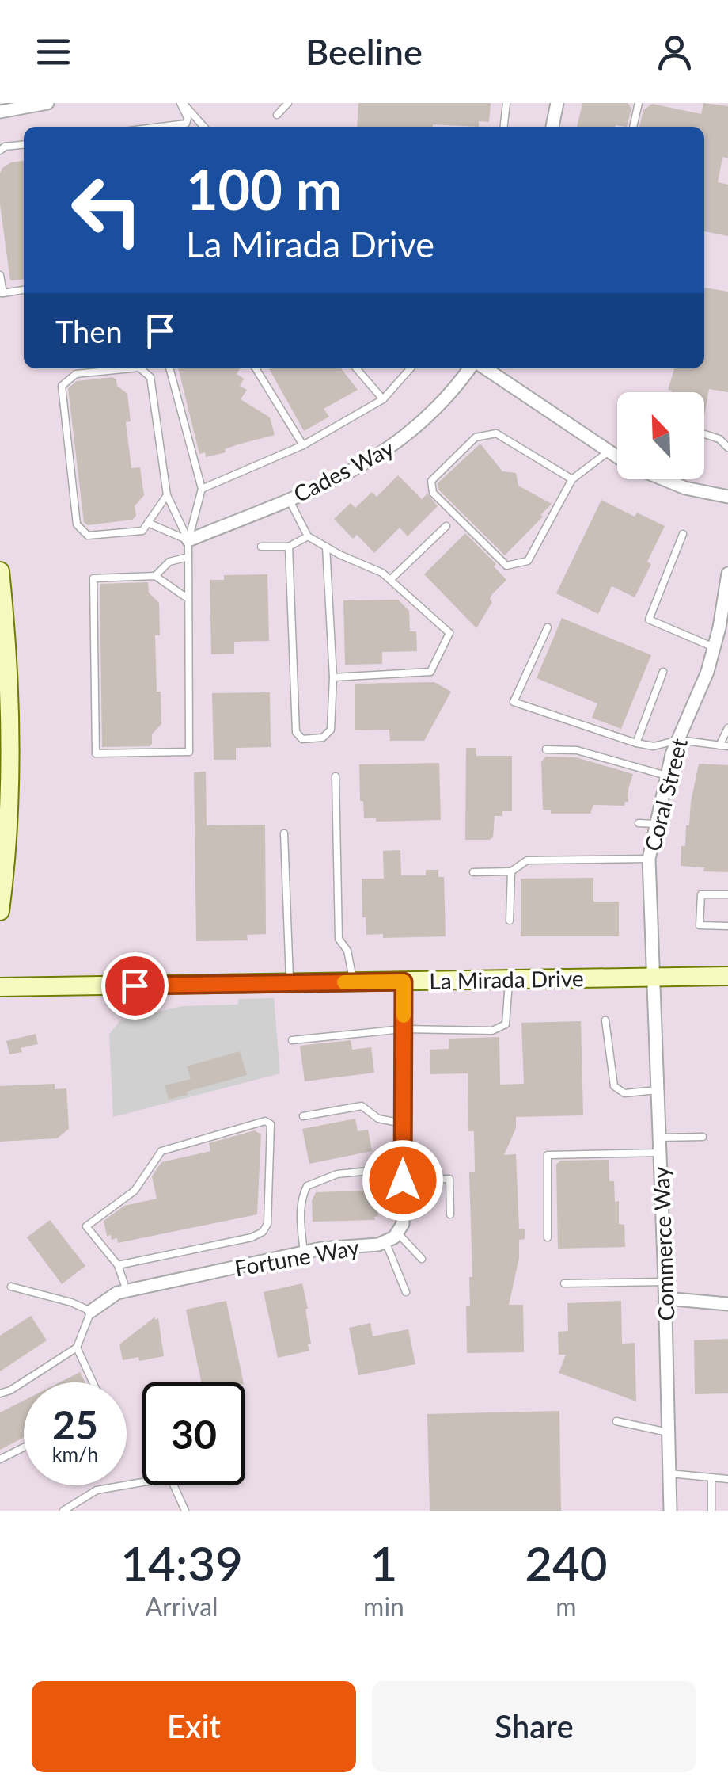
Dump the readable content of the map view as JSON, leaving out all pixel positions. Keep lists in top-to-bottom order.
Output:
{
  "streets": {
    "main road": ["La Mirada Drive"],
    "street": [
      "Cades Way",
      "Coral Street",
      "Commerce Way",
      "Fortune Way"
    ]
  },
  "crossings": [
    ["Coral Street", "La Mirada Drive"],
    ["Coral Street", "Commerce Way"],
    ["La Mirada Drive", "Commerce Way"]
  ],
  "north": "top left",
  "page": {
    "header": "Beeline",
    "turn": ["100 m", "La Mirada Drive"],
    "then": "Then",
    "speed": "25 km/h",
    "limit": "30",
    "eta": [
      "14:39",
      "Arrival",
      "1",
      "min",
      "240",
      "m"
    ],
    "buttons": ["Exit", "Share"]
  }
}
